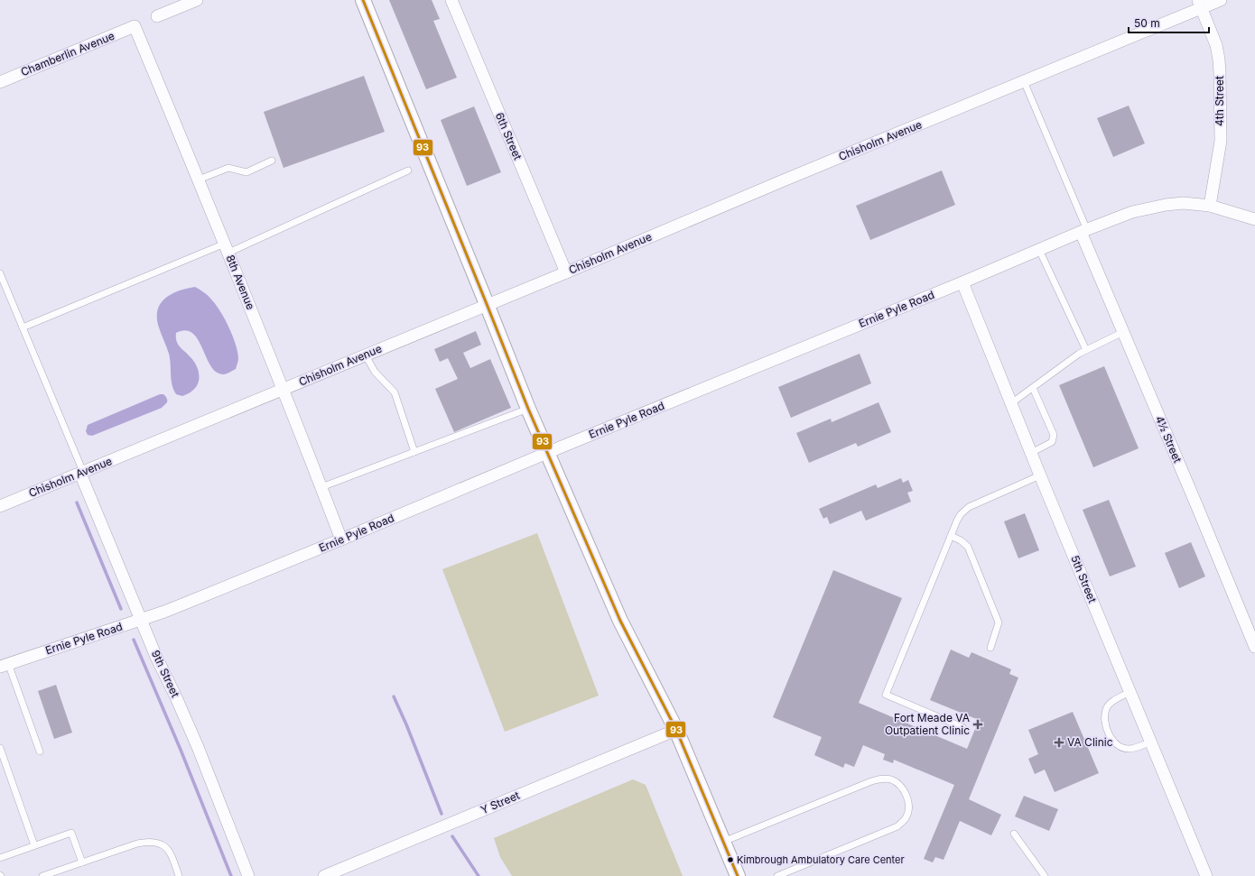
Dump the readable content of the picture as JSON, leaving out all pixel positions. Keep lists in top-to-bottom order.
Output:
{
  "streets": {
    "street": [
      "Chamberlin Avenue",
      "4th Street",
      "6th Street",
      "Chisholm Avenue",
      "8th Avenue",
      "Ernie Pyle Road",
      "4½ Street",
      "5th Street",
      "9th Street",
      "Y Street"
    ]
  },
  "crossings": [
    ["Chamberlin Avenue", "8th Avenue"],
    ["4th Street", "Chisholm Avenue"],
    ["4th Street", "Ernie Pyle Road"],
    ["6th Street", "Chisholm Avenue"],
    ["Chisholm Avenue", "8th Avenue"],
    ["Chisholm Avenue", "9th Street"],
    ["8th Avenue", "Ernie Pyle Road"],
    ["Ernie Pyle Road", "4½ Street"],
    ["Ernie Pyle Road", "5th Street"],
    ["Ernie Pyle Road", "9th Street"]
  ],
  "places": {
    "health": ["Fort Meade VA Outpatient Clinic", "VA Clinic"],
    "other": ["Kimbrough Ambulatory Care Center"]
  },
  "lines": ["transit line 93"],
  "scale_bar": "50 m"
}
